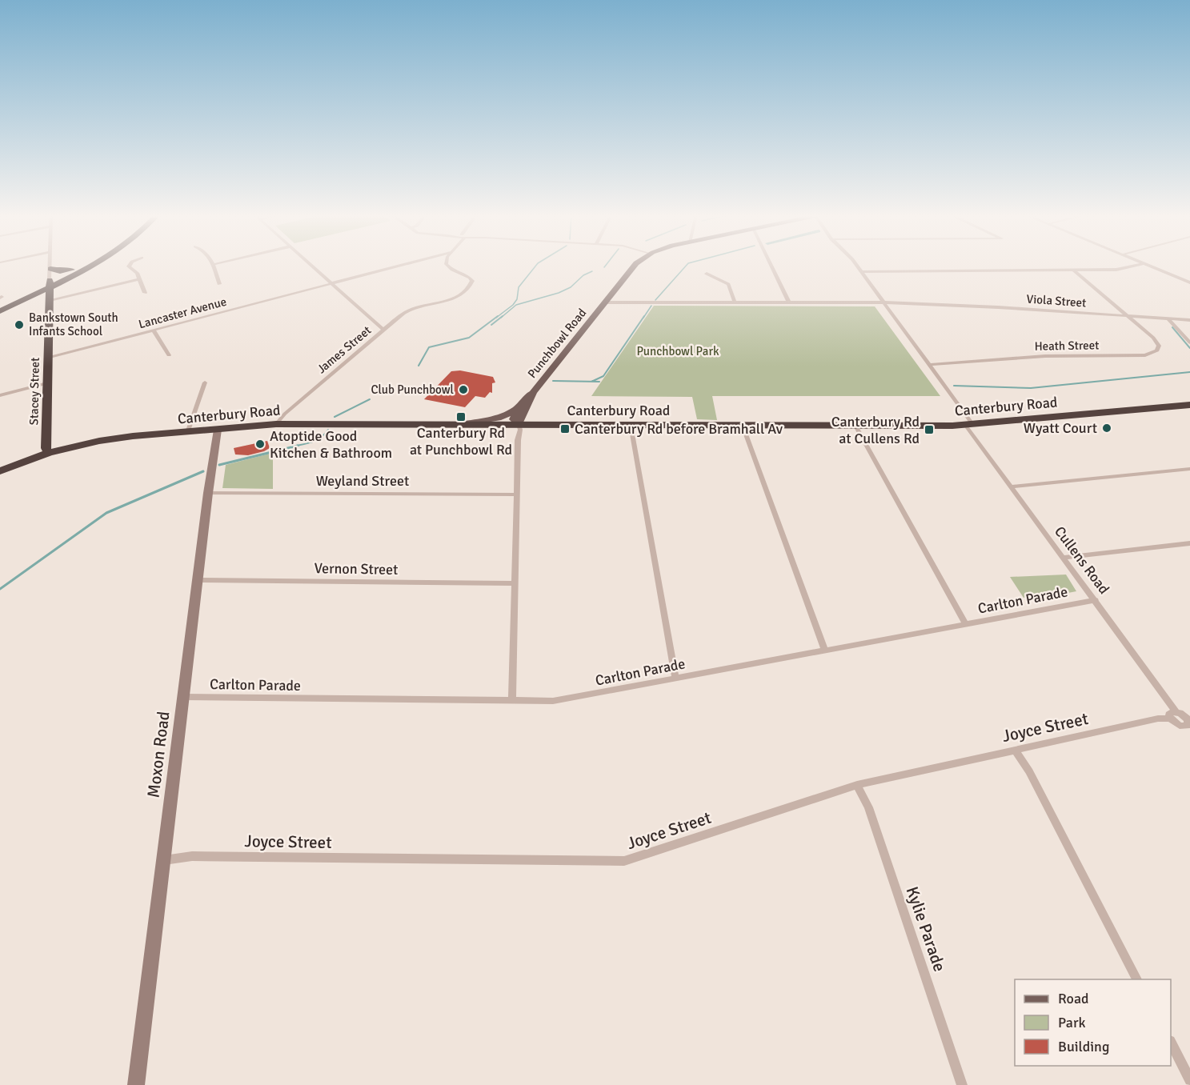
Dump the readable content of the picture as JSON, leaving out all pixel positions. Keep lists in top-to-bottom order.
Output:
{
  "streets": {
    "highway": ["Stacey Street", "Canterbury Road"],
    "main road": ["Punchbowl Road", "Moxon Road"],
    "street": [
      "Viola Street",
      "Lancaster Avenue",
      "Heath Street",
      "James Street",
      "Weyland Street",
      "Cullens Road",
      "Vernon Street",
      "Carlton Parade",
      "Joyce Street",
      "Kylie Parade"
    ]
  },
  "crossings": [
    ["Viola Street", "Punchbowl Road"],
    ["Viola Street", "Heath Street"],
    ["Viola Street", "Cullens Road"],
    ["Lancaster Avenue", "James Street"],
    ["Lancaster Avenue", "Stacey Street"],
    ["Punchbowl Road", "Canterbury Road"],
    ["Heath Street", "Cullens Road"],
    ["James Street", "Canterbury Road"],
    ["Stacey Street", "Canterbury Road"],
    ["Canterbury Road", "Cullens Road"],
    ["Canterbury Road", "Moxon Road"],
    ["Weyland Street", "Moxon Road"],
    ["Cullens Road", "Carlton Parade"],
    ["Cullens Road", "Joyce Street"],
    ["Vernon Street", "Moxon Road"],
    ["Carlton Parade", "Moxon Road"],
    ["Joyce Street", "Moxon Road"],
    ["Joyce Street", "Kylie Parade"]
  ],
  "parks": ["Punchbowl Park"],
  "places": {
    "other": [
      "Bankstown South Infants School",
      "Club Punchbowl",
      "Wyatt Court",
      "Atoptide Good Kitchen & Bathroom"
    ],
    "transit": ["Canterbury Rd at Punchbowl Rd", "Canterbury Rd before Bramhall Av", "Canterbury Rd at Cullens Rd"]
  },
  "legend": ["Road", "Park", "Building"]
}
